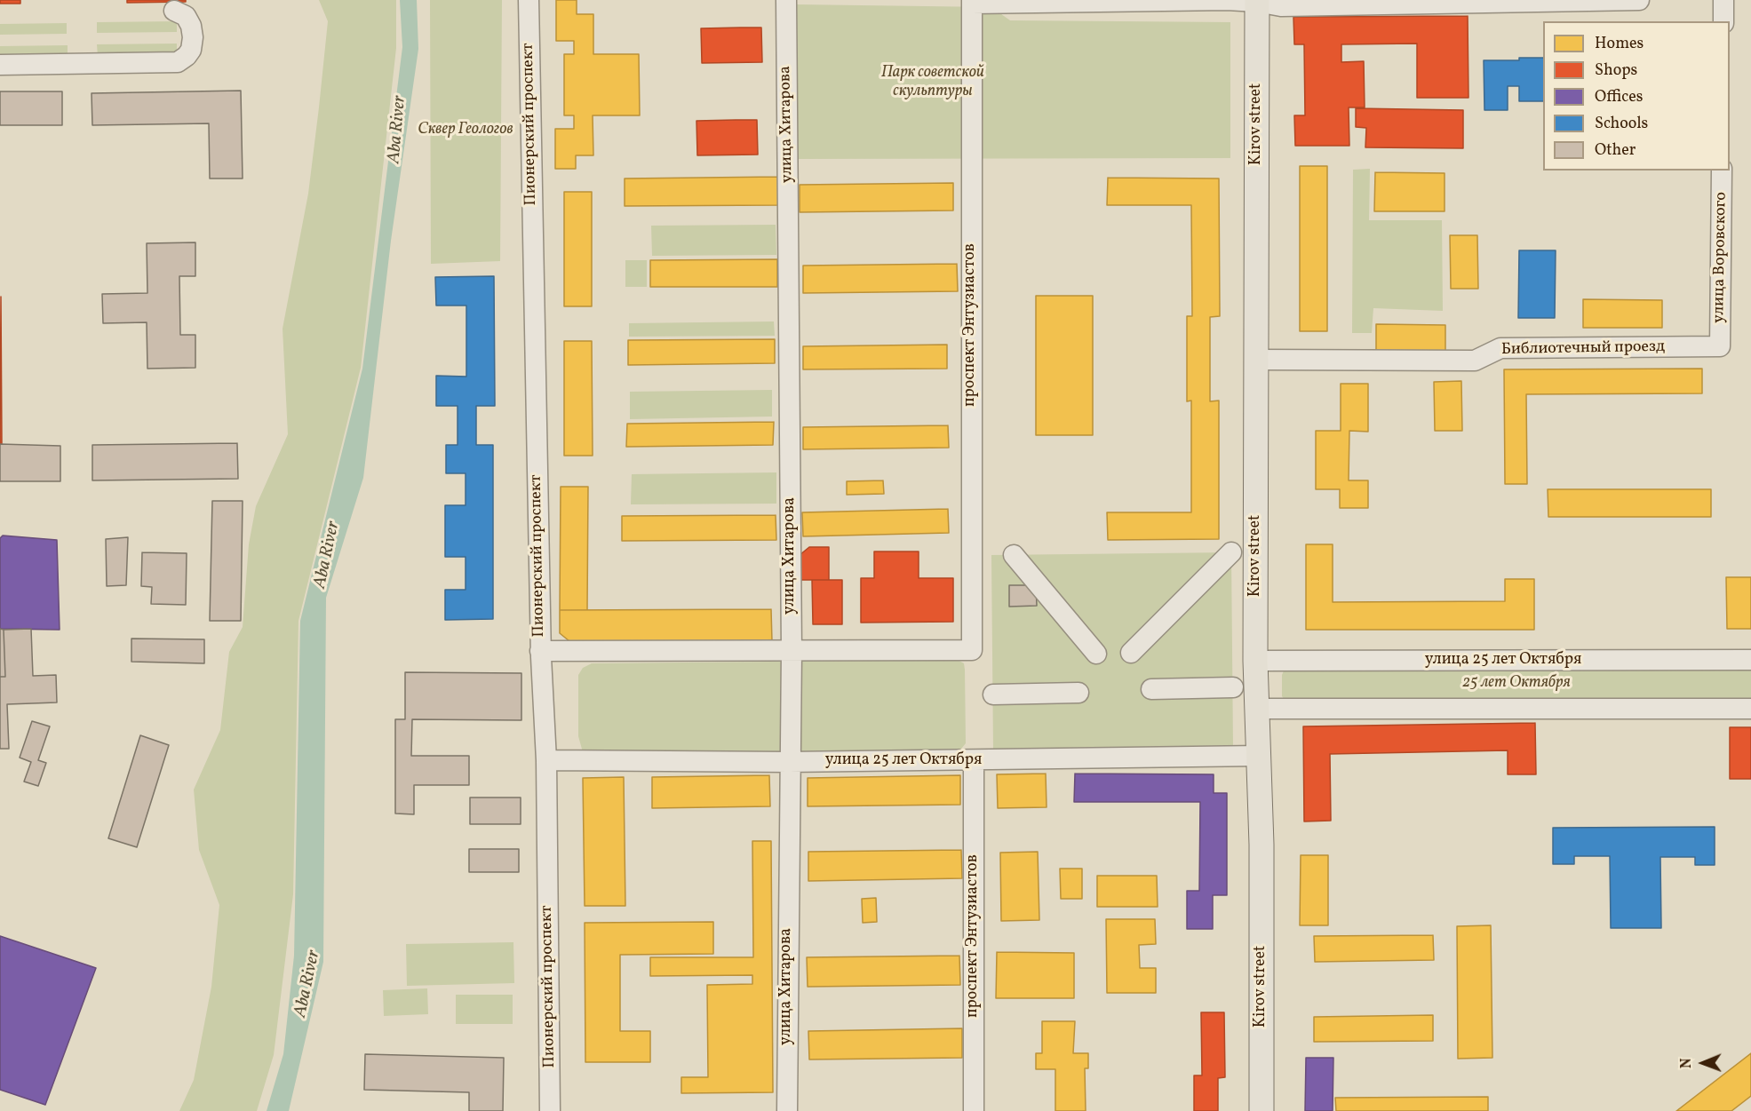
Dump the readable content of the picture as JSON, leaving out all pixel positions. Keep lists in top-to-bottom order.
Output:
{
  "streets": {
    "main road": ["Kirov street"],
    "street": [
      "Пионерский проспект",
      "улица Хитарова",
      "улица Воровского",
      "проспект Энтузиастов",
      "Библиотечный проезд",
      "улица 25 лет Октября"
    ]
  },
  "crossings": [
    ["Пионерский проспект", "улица 25 лет Октября"],
    ["улица Хитарова", "проспект Энтузиастов"],
    ["улица Хитарова", "улица 25 лет Октября"],
    ["Kirov street", "Библиотечный проезд"],
    ["Kirov street", "улица 25 лет Октября"],
    ["улица Воровского", "Библиотечный проезд"],
    ["проспект Энтузиастов", "улица 25 лет Октября"]
  ],
  "water": ["Aba River"],
  "parks": ["Парк советской скульптуры", "Сквер Геологов", "25 лет Октября"],
  "legend": [
    "Homes",
    "Shops",
    "Offices",
    "Schools",
    "Other"
  ],
  "north": "left"
}
